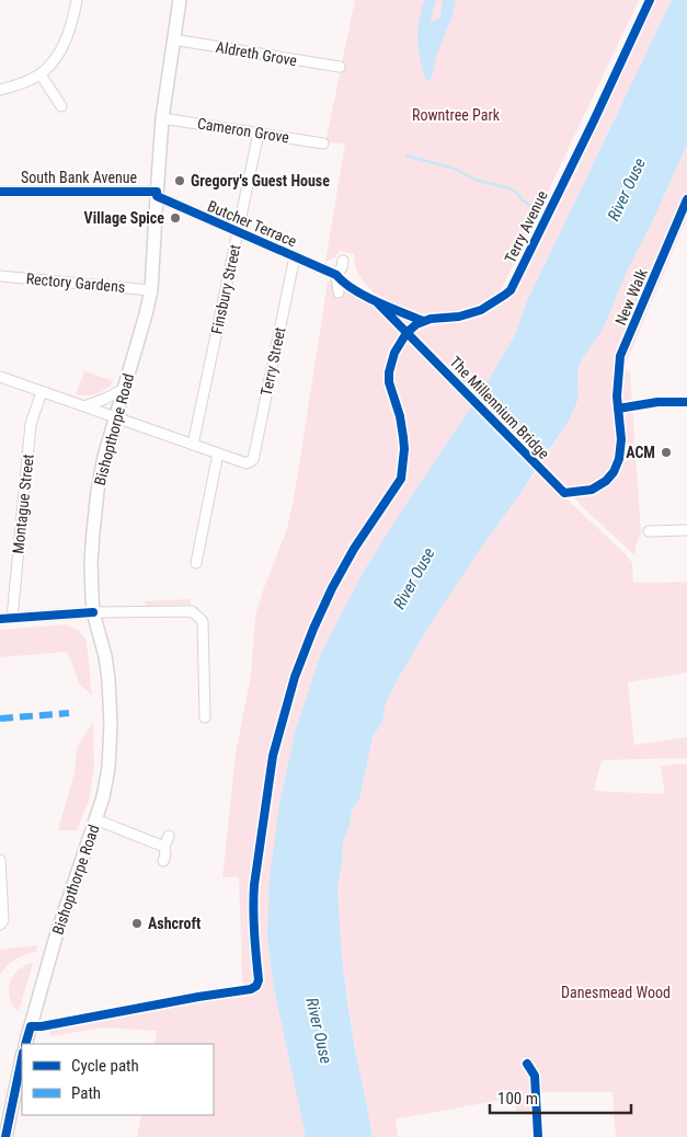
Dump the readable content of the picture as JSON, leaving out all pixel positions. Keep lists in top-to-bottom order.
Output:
{
  "streets": {
    "street": [
      "Aldreth Grove",
      "Cameron Grove",
      "South Bank Avenue",
      "Butcher Terrace",
      "Rectory Gardens",
      "Finsbury Street",
      "Terry Street",
      "Bishopthorpe Road",
      "Montague Street"
    ],
    "cycle path": ["Terry Avenue", "New Walk"]
  },
  "crossings": [
    ["Aldreth Grove", "Bishopthorpe Road"],
    ["Cameron Grove", "Finsbury Street"],
    ["Cameron Grove", "Bishopthorpe Road"],
    ["South Bank Avenue", "Butcher Terrace"],
    ["South Bank Avenue", "Bishopthorpe Road"],
    ["Butcher Terrace", "Finsbury Street"],
    ["Butcher Terrace", "Terry Street"],
    ["Butcher Terrace", "Bishopthorpe Road"],
    ["Rectory Gardens", "Bishopthorpe Road"]
  ],
  "water": ["River Ouse"],
  "parks": ["Rowntree Park", "Danesmead Wood"],
  "places": [
    "Gregory's Guest House",
    "Village Spice",
    "ACM",
    "Ashcroft"
  ],
  "legend": ["Cycle path", "Path"],
  "scale_bar": "100 m"
}
